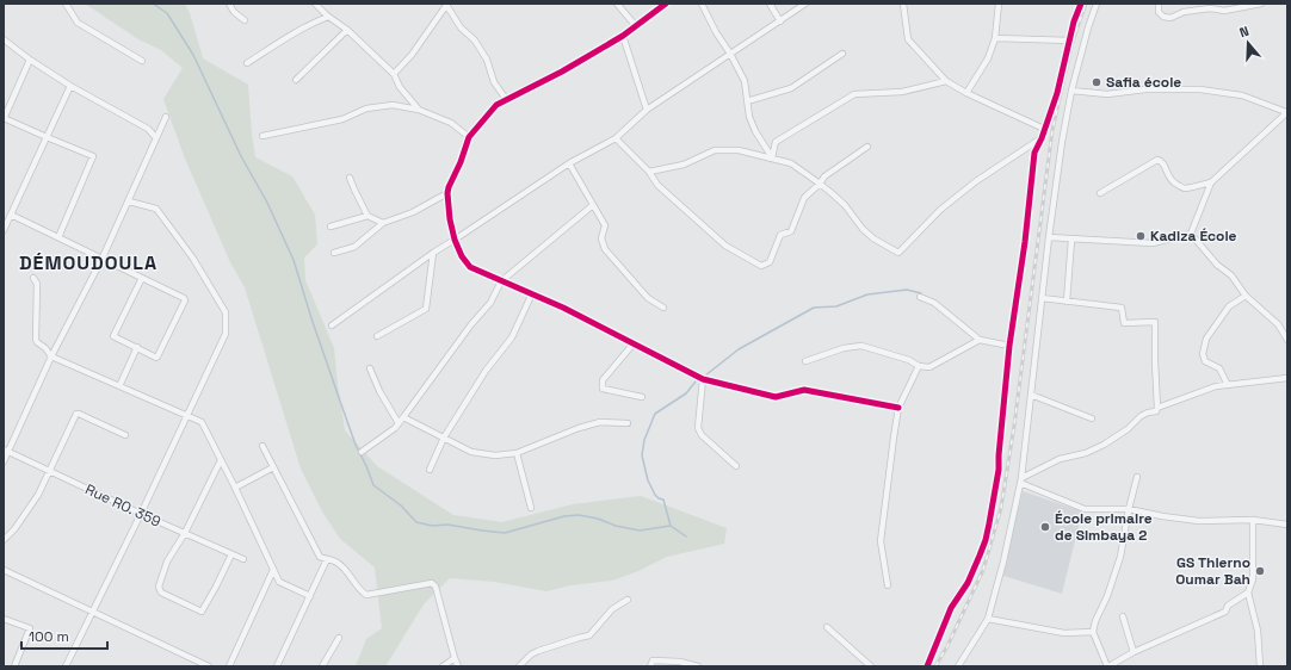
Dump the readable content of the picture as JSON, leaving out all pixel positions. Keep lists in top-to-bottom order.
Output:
{
  "streets": {
    "street": ["Rue RO. 359"]
  },
  "districts": ["DÉMOUDOULA"],
  "places": [
    "Safia école",
    "Kadiza École",
    "École primaire de Simbaya 2",
    "GS Thierno Oumar Bah"
  ],
  "scale_bar": "100 m",
  "north": "top"
}
